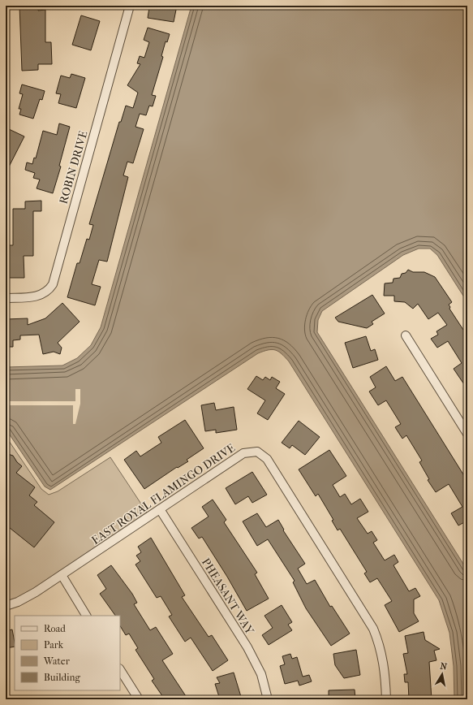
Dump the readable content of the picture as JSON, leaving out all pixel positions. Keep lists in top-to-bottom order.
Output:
{
  "streets": {
    "street": ["ROBIN DRIVE", "EAST ROYAL FLAMINGO DRIVE", "PHEASANT WAY"]
  },
  "crossings": [
    ["EAST ROYAL FLAMINGO DRIVE", "PHEASANT WAY"]
  ],
  "legend": [
    "Road",
    "Park",
    "Water",
    "Building"
  ],
  "north": "top"
}
